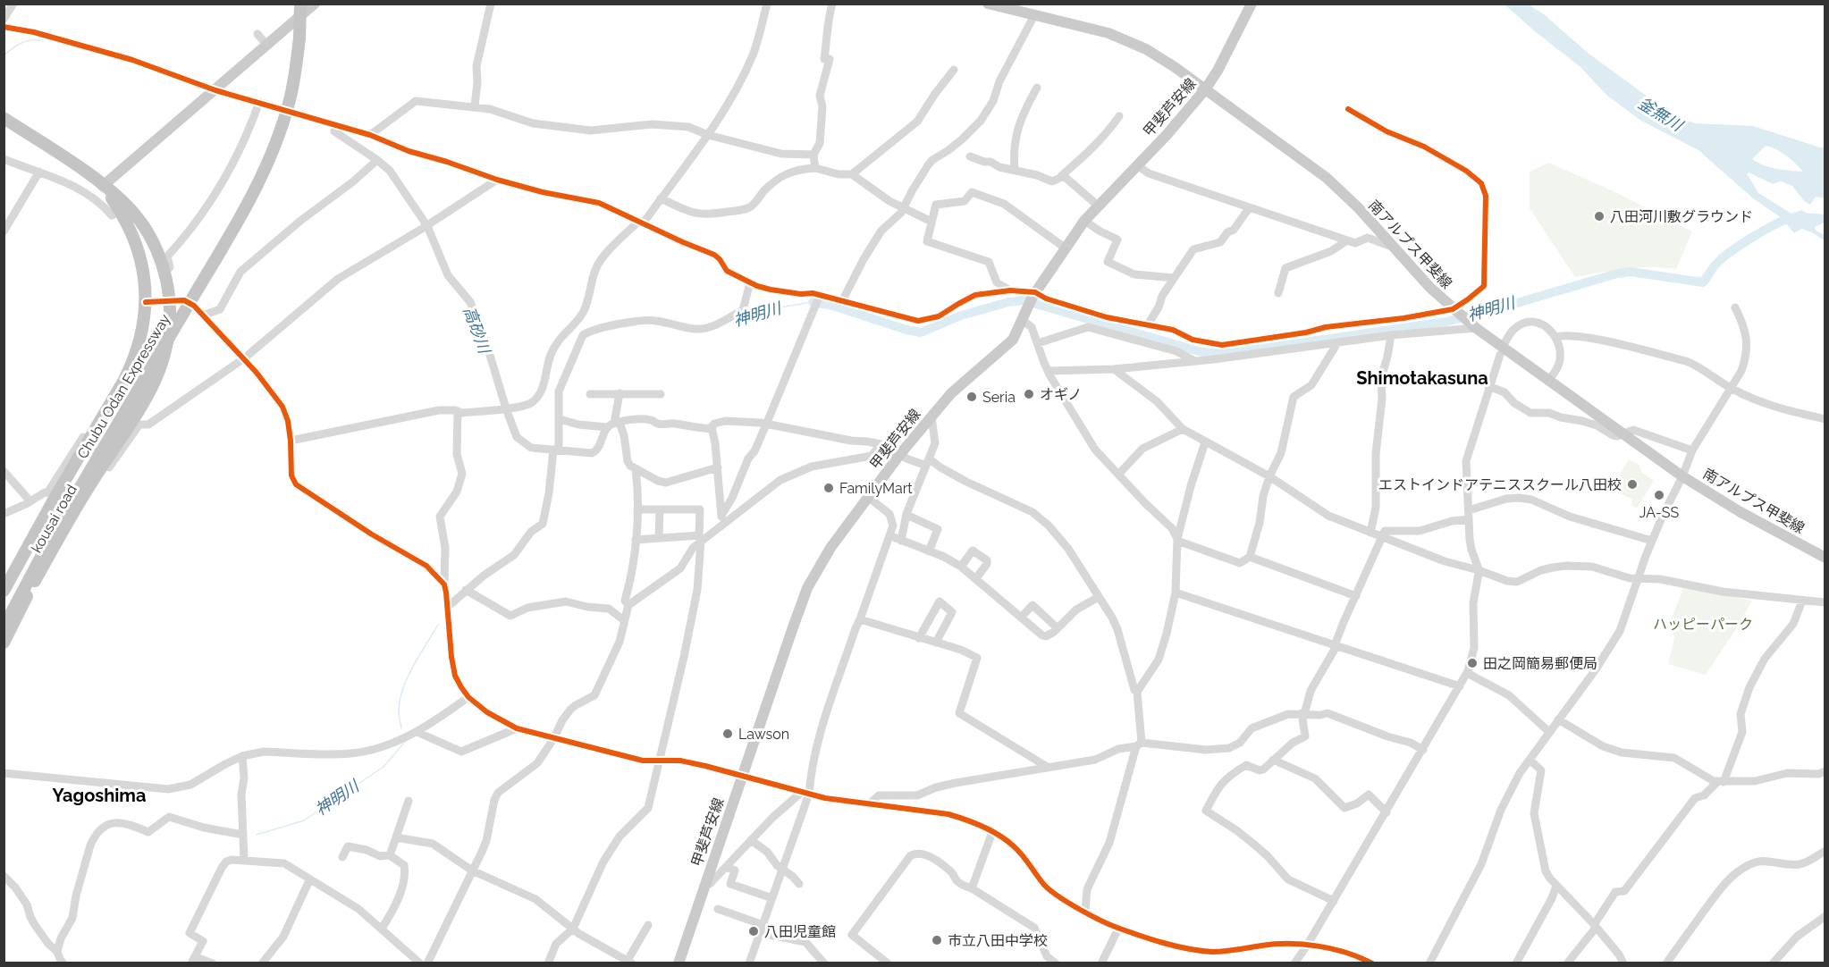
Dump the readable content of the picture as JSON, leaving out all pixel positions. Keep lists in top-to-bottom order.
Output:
{
  "streets": {
    "highway": ["Chubu Odan Expressway", "kousai road"],
    "main road": ["甲斐芦安線", "南アルプス甲斐線"]
  },
  "crossings": [
    ["甲斐芦安線", "南アルプス甲斐線"]
  ],
  "districts": ["Shimotakasuna", "Yagoshima"],
  "water": ["釜無川", "神明川", "高砂川"],
  "parks": ["ハッピーパーク"],
  "places": [
    "八田河川敷グラウンド",
    "オギノ",
    "Seria",
    "エストインドアテニススクール八田校",
    "FamilyMart",
    "JA-SS",
    "田之岡簡易郵便局",
    "Lawson",
    "八田児童館",
    "市立八田中学校"
  ]
}
